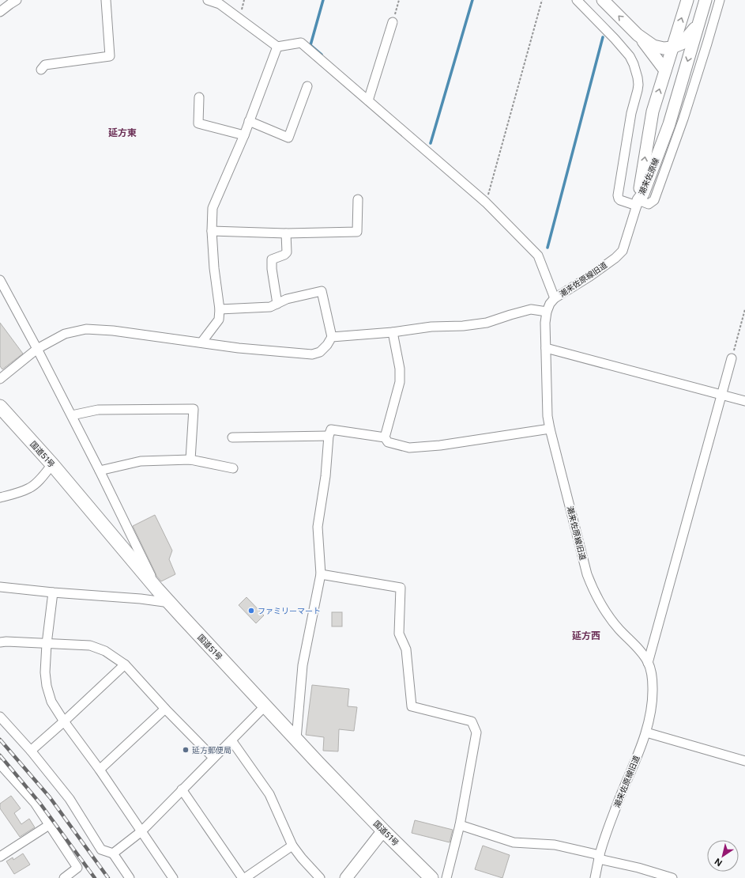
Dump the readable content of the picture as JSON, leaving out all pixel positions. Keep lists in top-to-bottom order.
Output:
{
  "streets": {
    "highway": ["国道51号"],
    "main road": ["潮来佐原線"],
    "street": ["潮来佐原線旧道"]
  },
  "crossings": [
    ["潮来佐原線", "潮来佐原線旧道"]
  ],
  "districts": ["延方東", "延方西"],
  "places": ["ファミリーマート", "延方郵便局"],
  "north": "bottom left"
}
